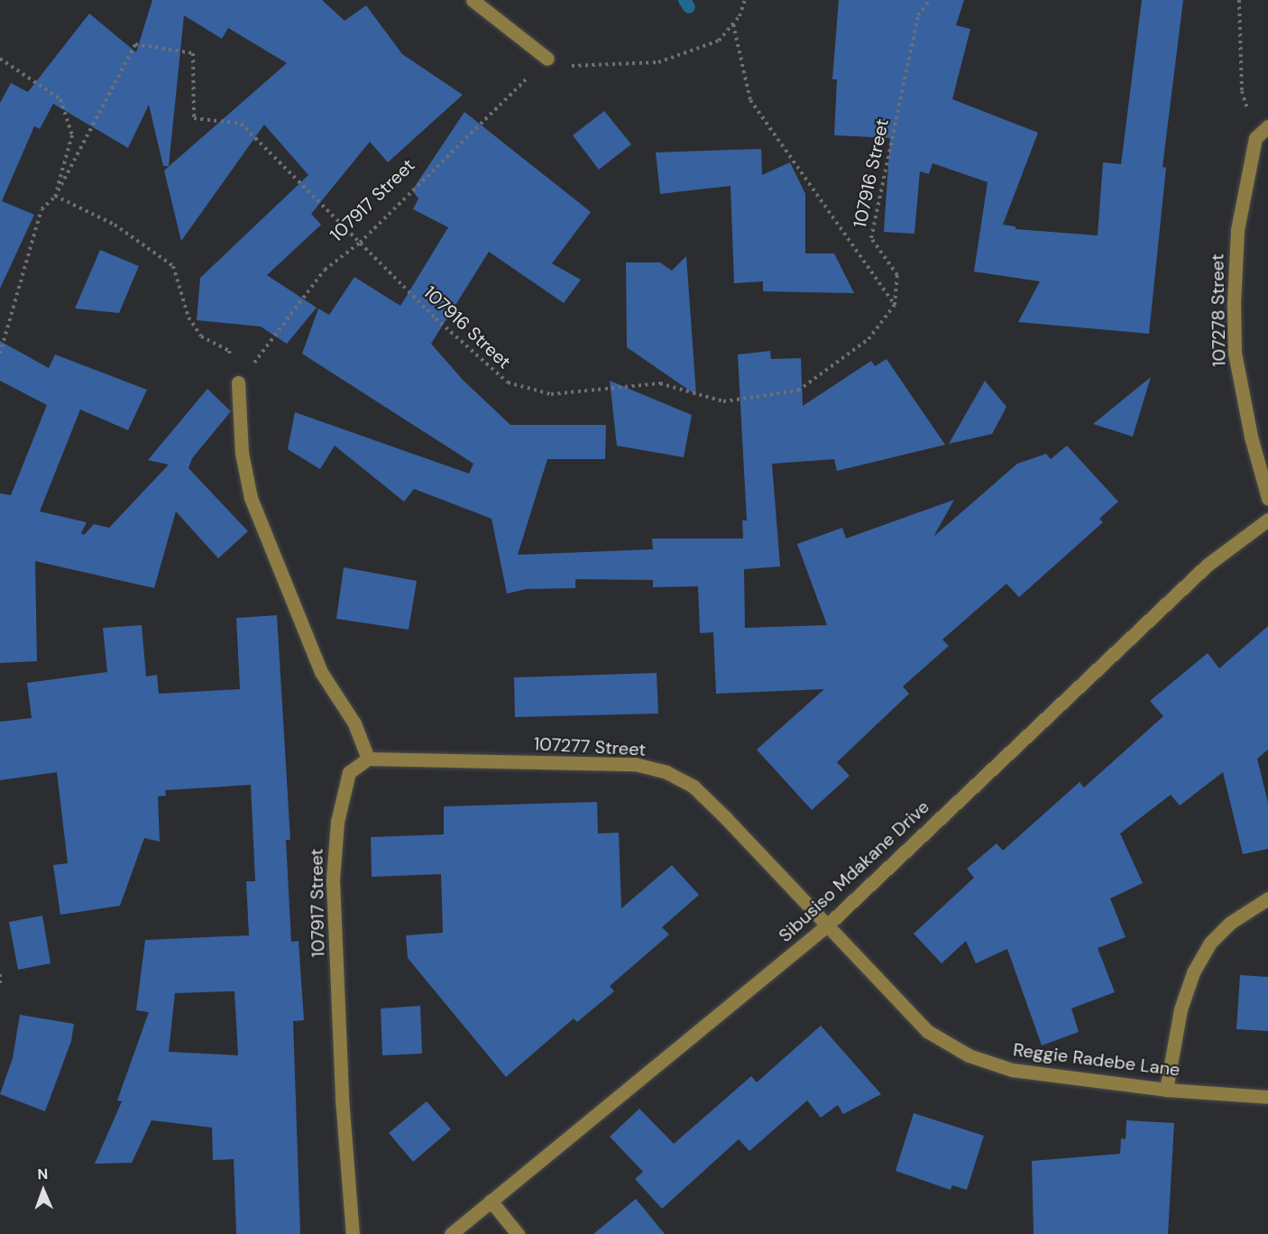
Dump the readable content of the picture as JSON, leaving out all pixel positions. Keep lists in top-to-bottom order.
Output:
{
  "streets": {
    "street": [
      "107917 Street",
      "107278 Street",
      "107277 Street",
      "Sibusiso Mdakane Drive",
      "Reggie Radebe Lane"
    ],
    "path": ["107916 Street"]
  },
  "crossings": [
    ["107916 Street", "107917 Street"],
    ["107917 Street", "107277 Street"],
    ["107277 Street", "Reggie Radebe Lane"],
    ["Sibusiso Mdakane Drive", "Reggie Radebe Lane"]
  ],
  "north": "top"
}
